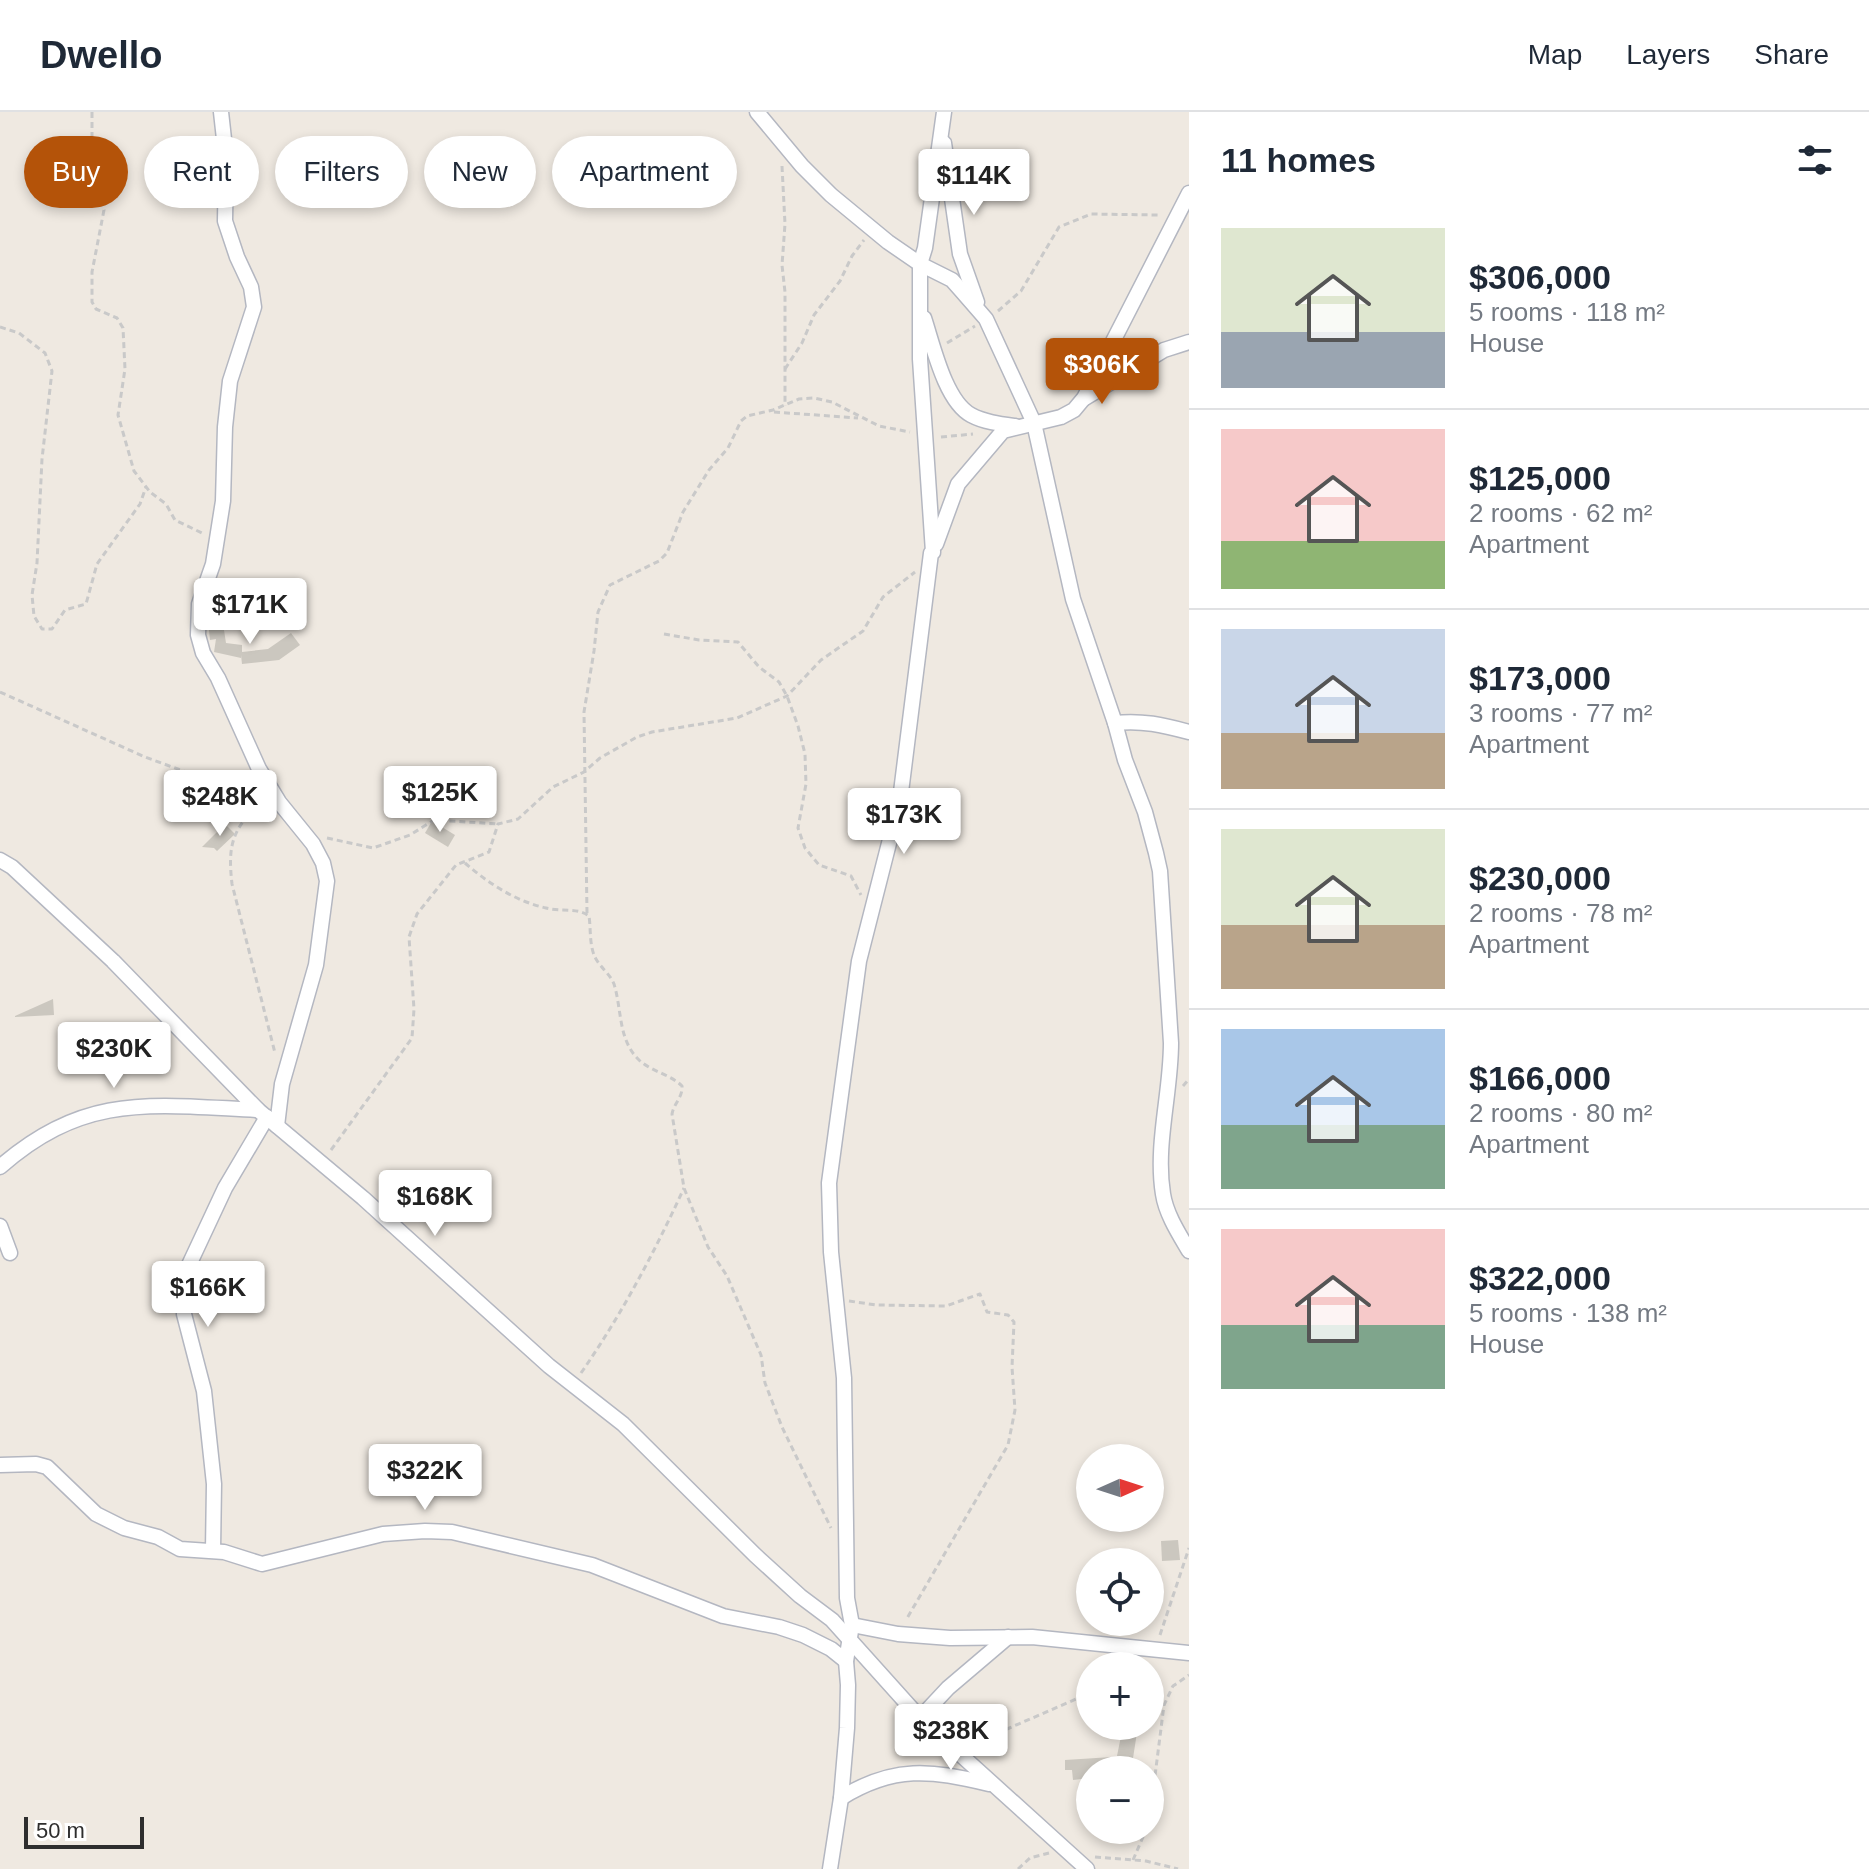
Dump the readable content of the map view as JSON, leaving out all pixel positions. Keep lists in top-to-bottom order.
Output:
{
  "scale_bar": "50 m",
  "north": "right",
  "page": {
    "header": "Dwello",
    "nav": ["Map", "Layers", "Share"],
    "heading": "11 homes",
    "chip": [
      "Buy",
      "Rent",
      "Filters",
      "New",
      "Apartment"
    ],
    "price": [
      "$114K",
      "$306K",
      "$171K",
      "$125K",
      "$248K",
      "$173K",
      "$230K",
      "$168K",
      "$166K",
      "$322K",
      "$238K"
    ],
    "list": [
      {
        "name": "$306,000",
        "note": "5 rooms · 118 m² · House"
      },
      {
        "name": "$125,000",
        "note": "2 rooms · 62 m² · Apartment"
      },
      {
        "name": "$173,000",
        "note": "3 rooms · 77 m² · Apartment"
      },
      {
        "name": "$230,000",
        "note": "2 rooms · 78 m² · Apartment"
      },
      {
        "name": "$166,000",
        "note": "2 rooms · 80 m² · Apartment"
      },
      {
        "name": "$322,000",
        "note": "5 rooms · 138 m² · House"
      }
    ],
    "map_buttons": ["+", "−"],
    "scale": "50 m"
  }
}
